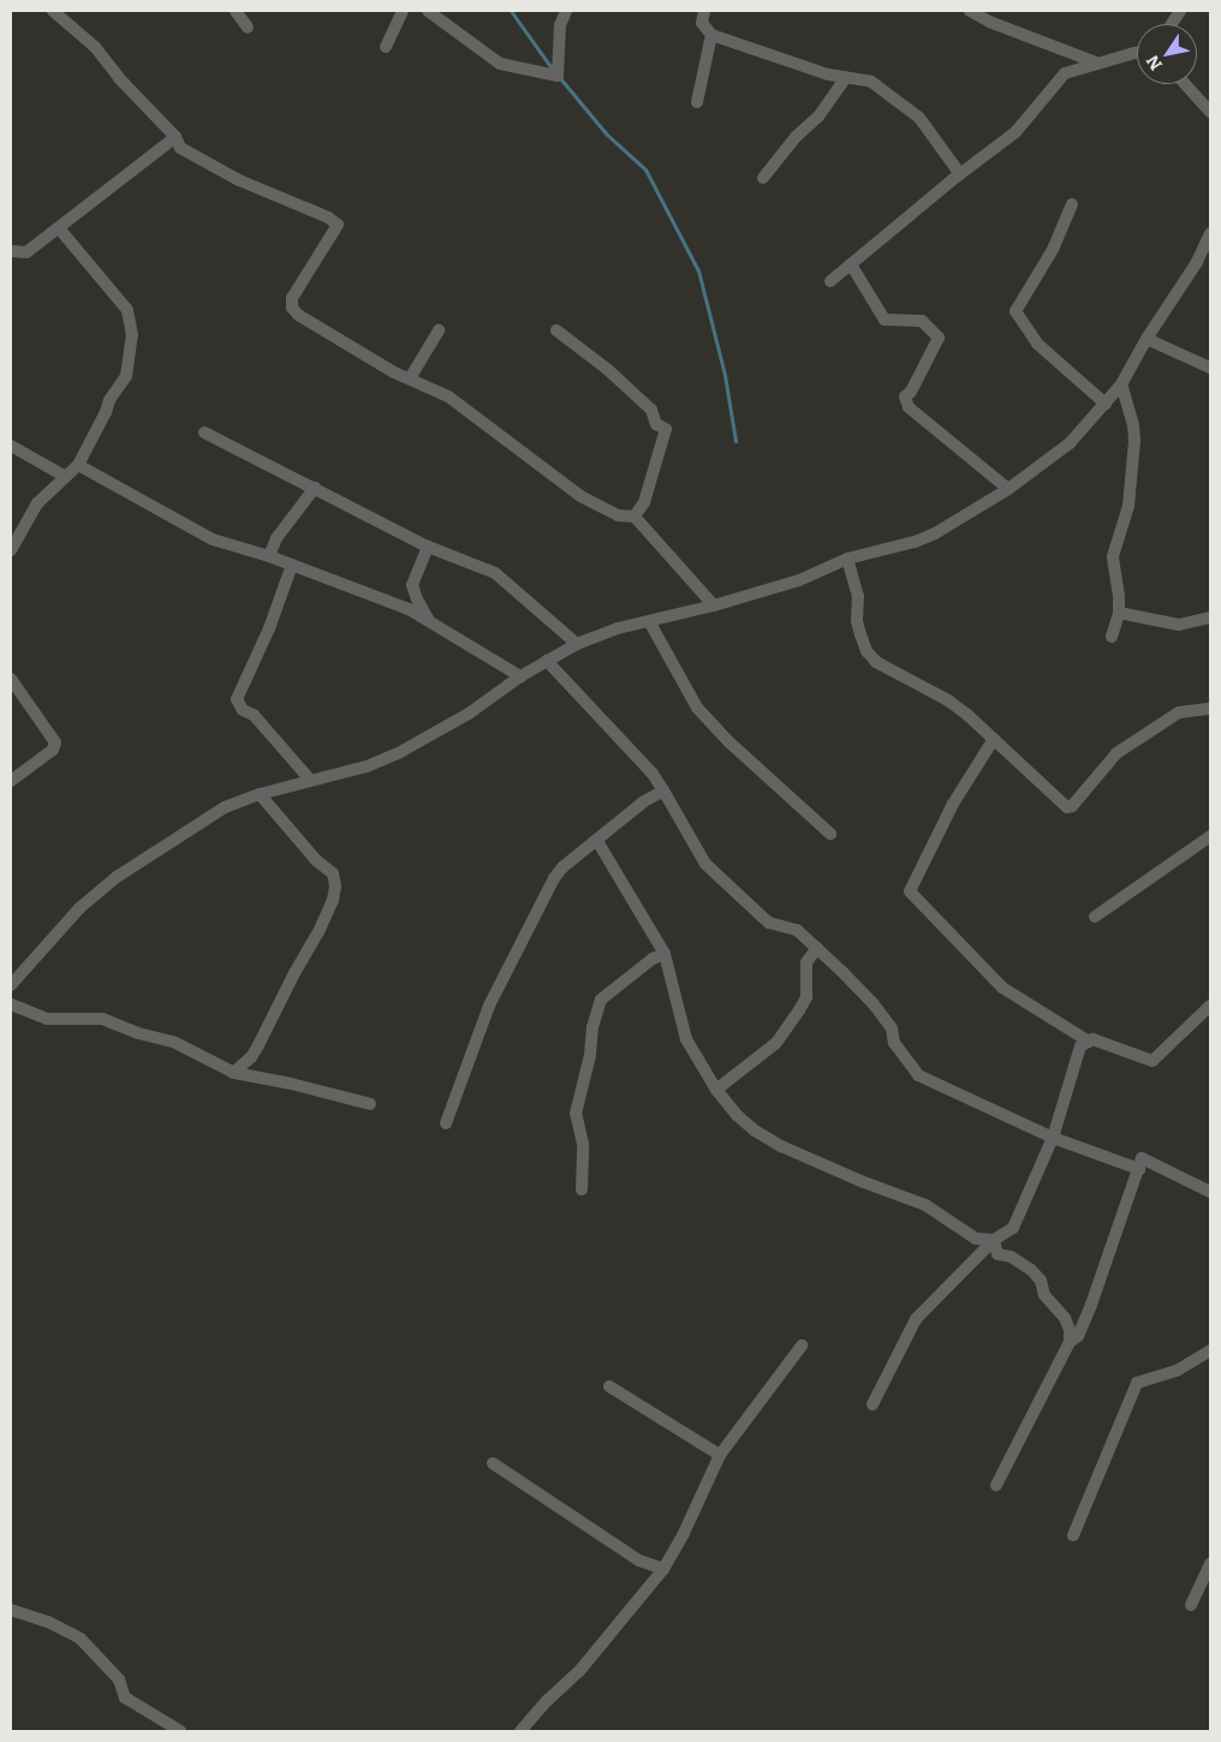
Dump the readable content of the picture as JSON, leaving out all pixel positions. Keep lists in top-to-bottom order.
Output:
{
  "north": "bottom left"
}
